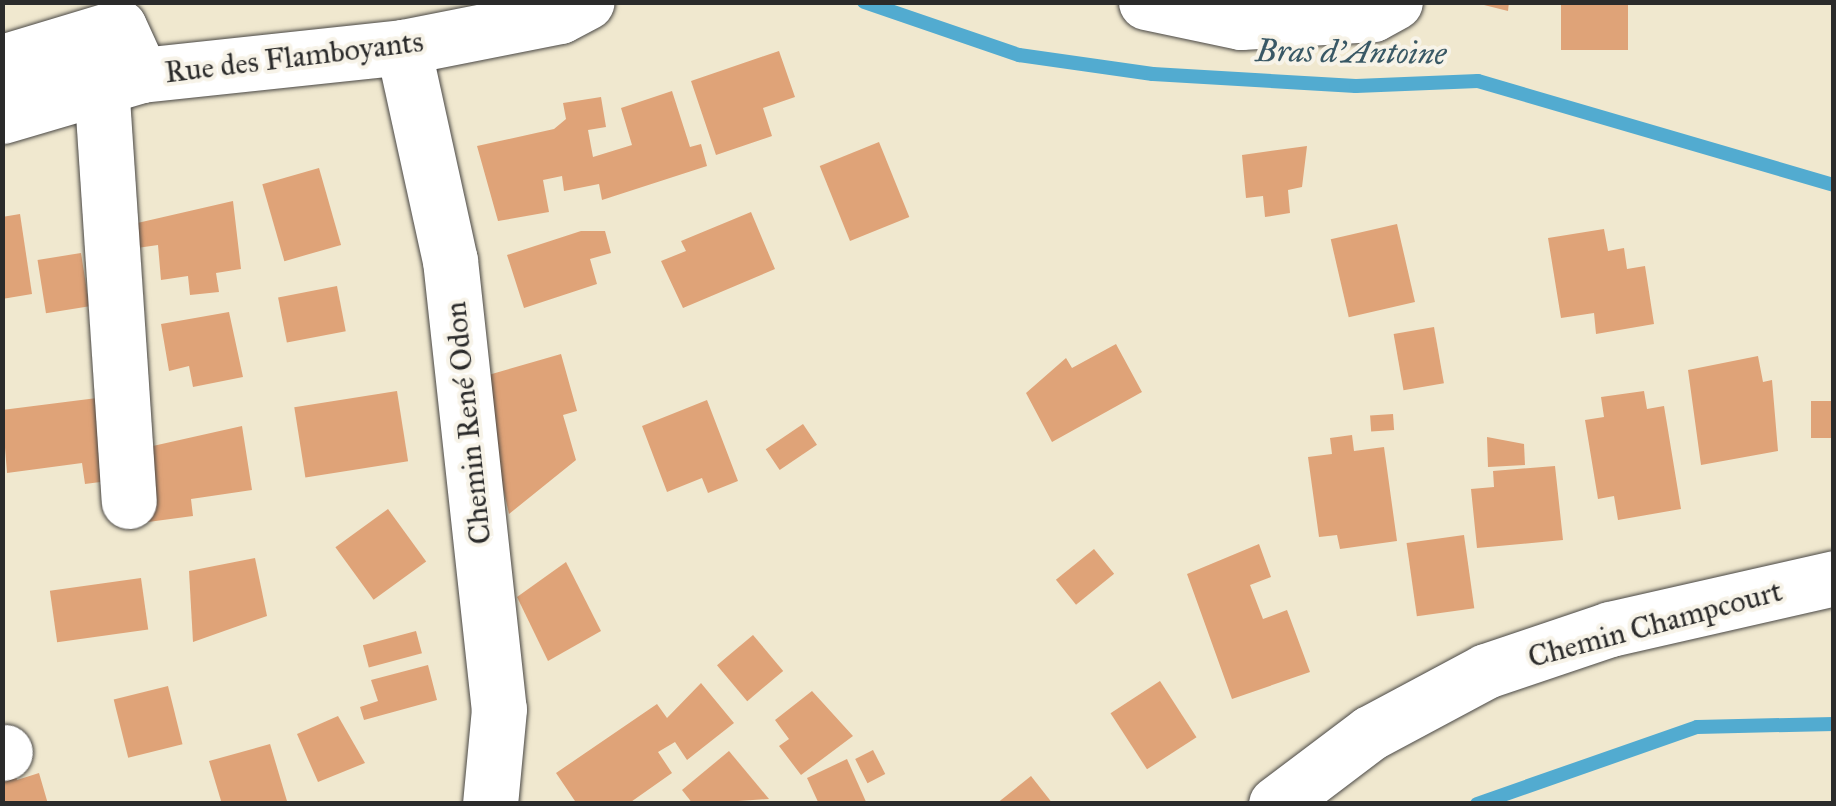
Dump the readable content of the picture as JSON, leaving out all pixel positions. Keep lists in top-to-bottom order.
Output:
{
  "streets": {
    "street": ["Rue des Flamboyants", "Chemin René Odon", "Chemin Champcourt"]
  },
  "crossings": [
    ["Rue des Flamboyants", "Chemin René Odon"]
  ],
  "water": ["Bras d'Antoine"]
}
